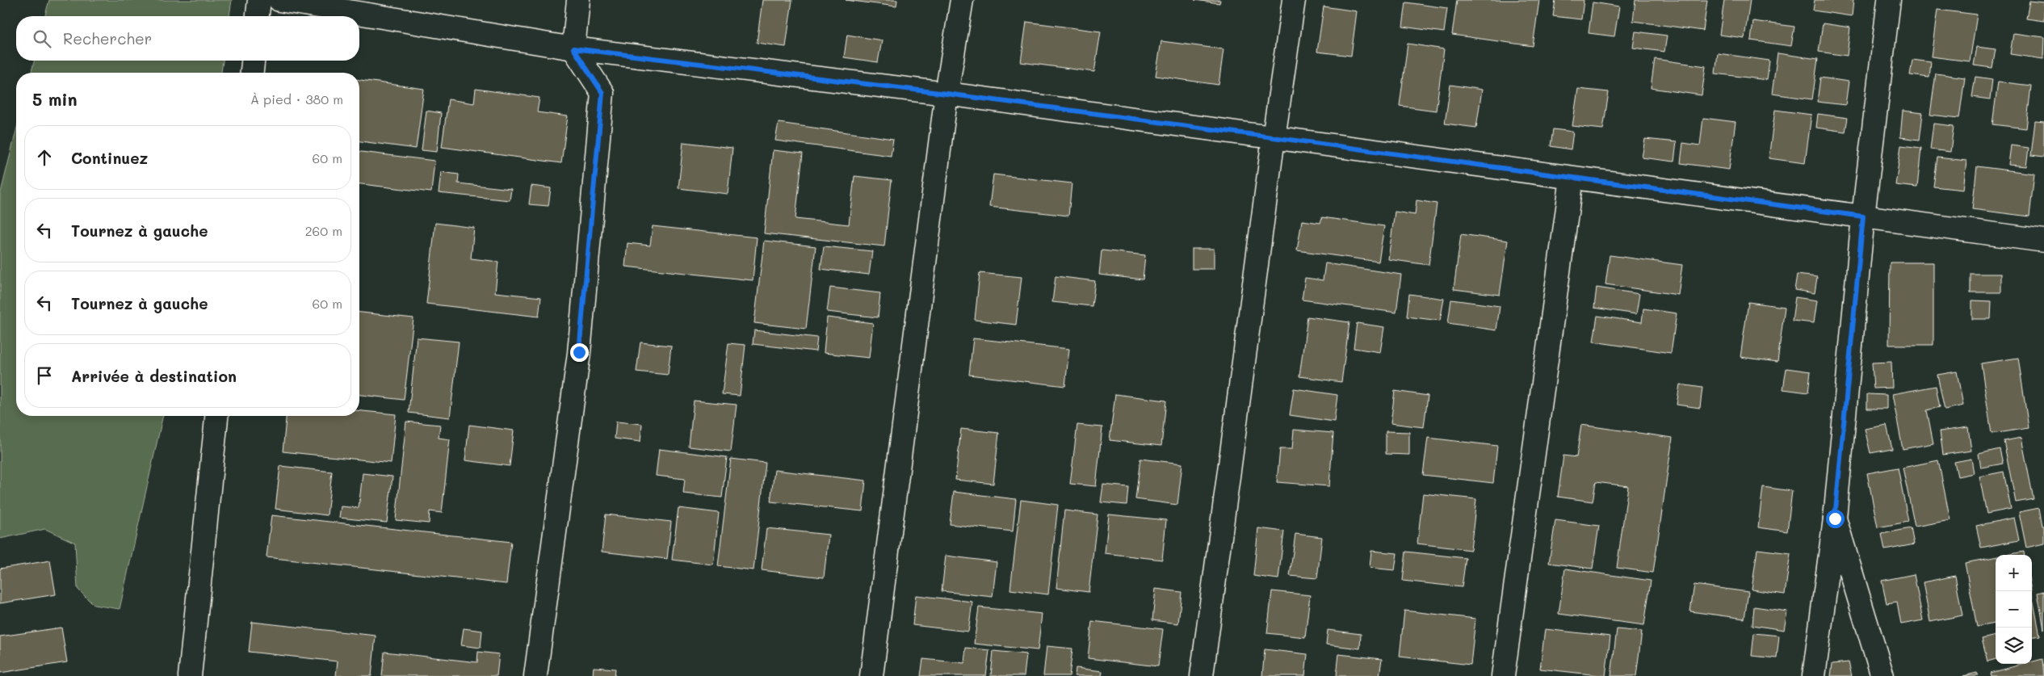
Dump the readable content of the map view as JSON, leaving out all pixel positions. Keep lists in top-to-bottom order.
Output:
{
  "page": {
    "search": "Rechercher",
    "heading": ["5 min", "À pied · 380 m"],
    "list": [
      ["Continuez", "60 m"],
      ["Tournez à gauche", "260 m"],
      ["Tournez à gauche", "60 m"],
      "Arrivée à destination"
    ],
    "map_buttons": ["+", "−"]
  }
}
